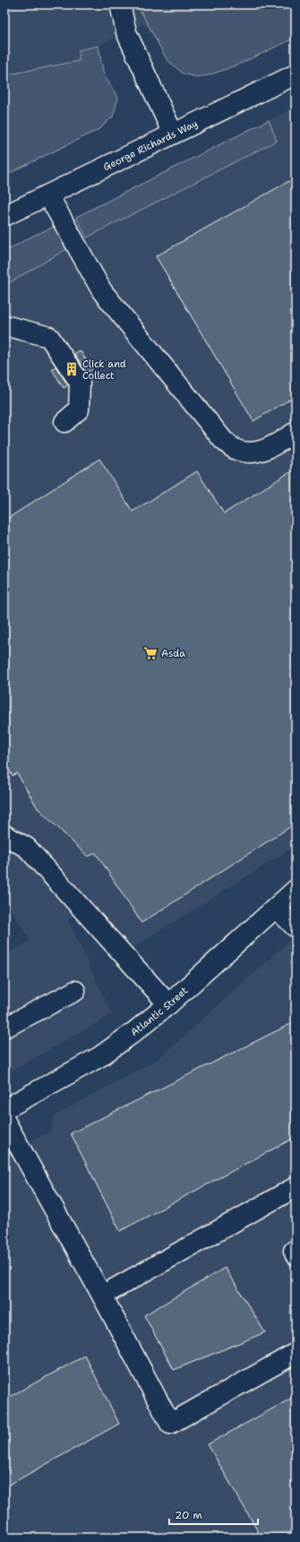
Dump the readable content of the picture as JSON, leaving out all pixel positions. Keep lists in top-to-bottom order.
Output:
{
  "streets": {
    "street": ["George Richards Way", "Atlantic Street"]
  },
  "places": {
    "building": ["Click and Collect"],
    "supermarket": ["Asda"]
  },
  "scale_bar": "20 m"
}
